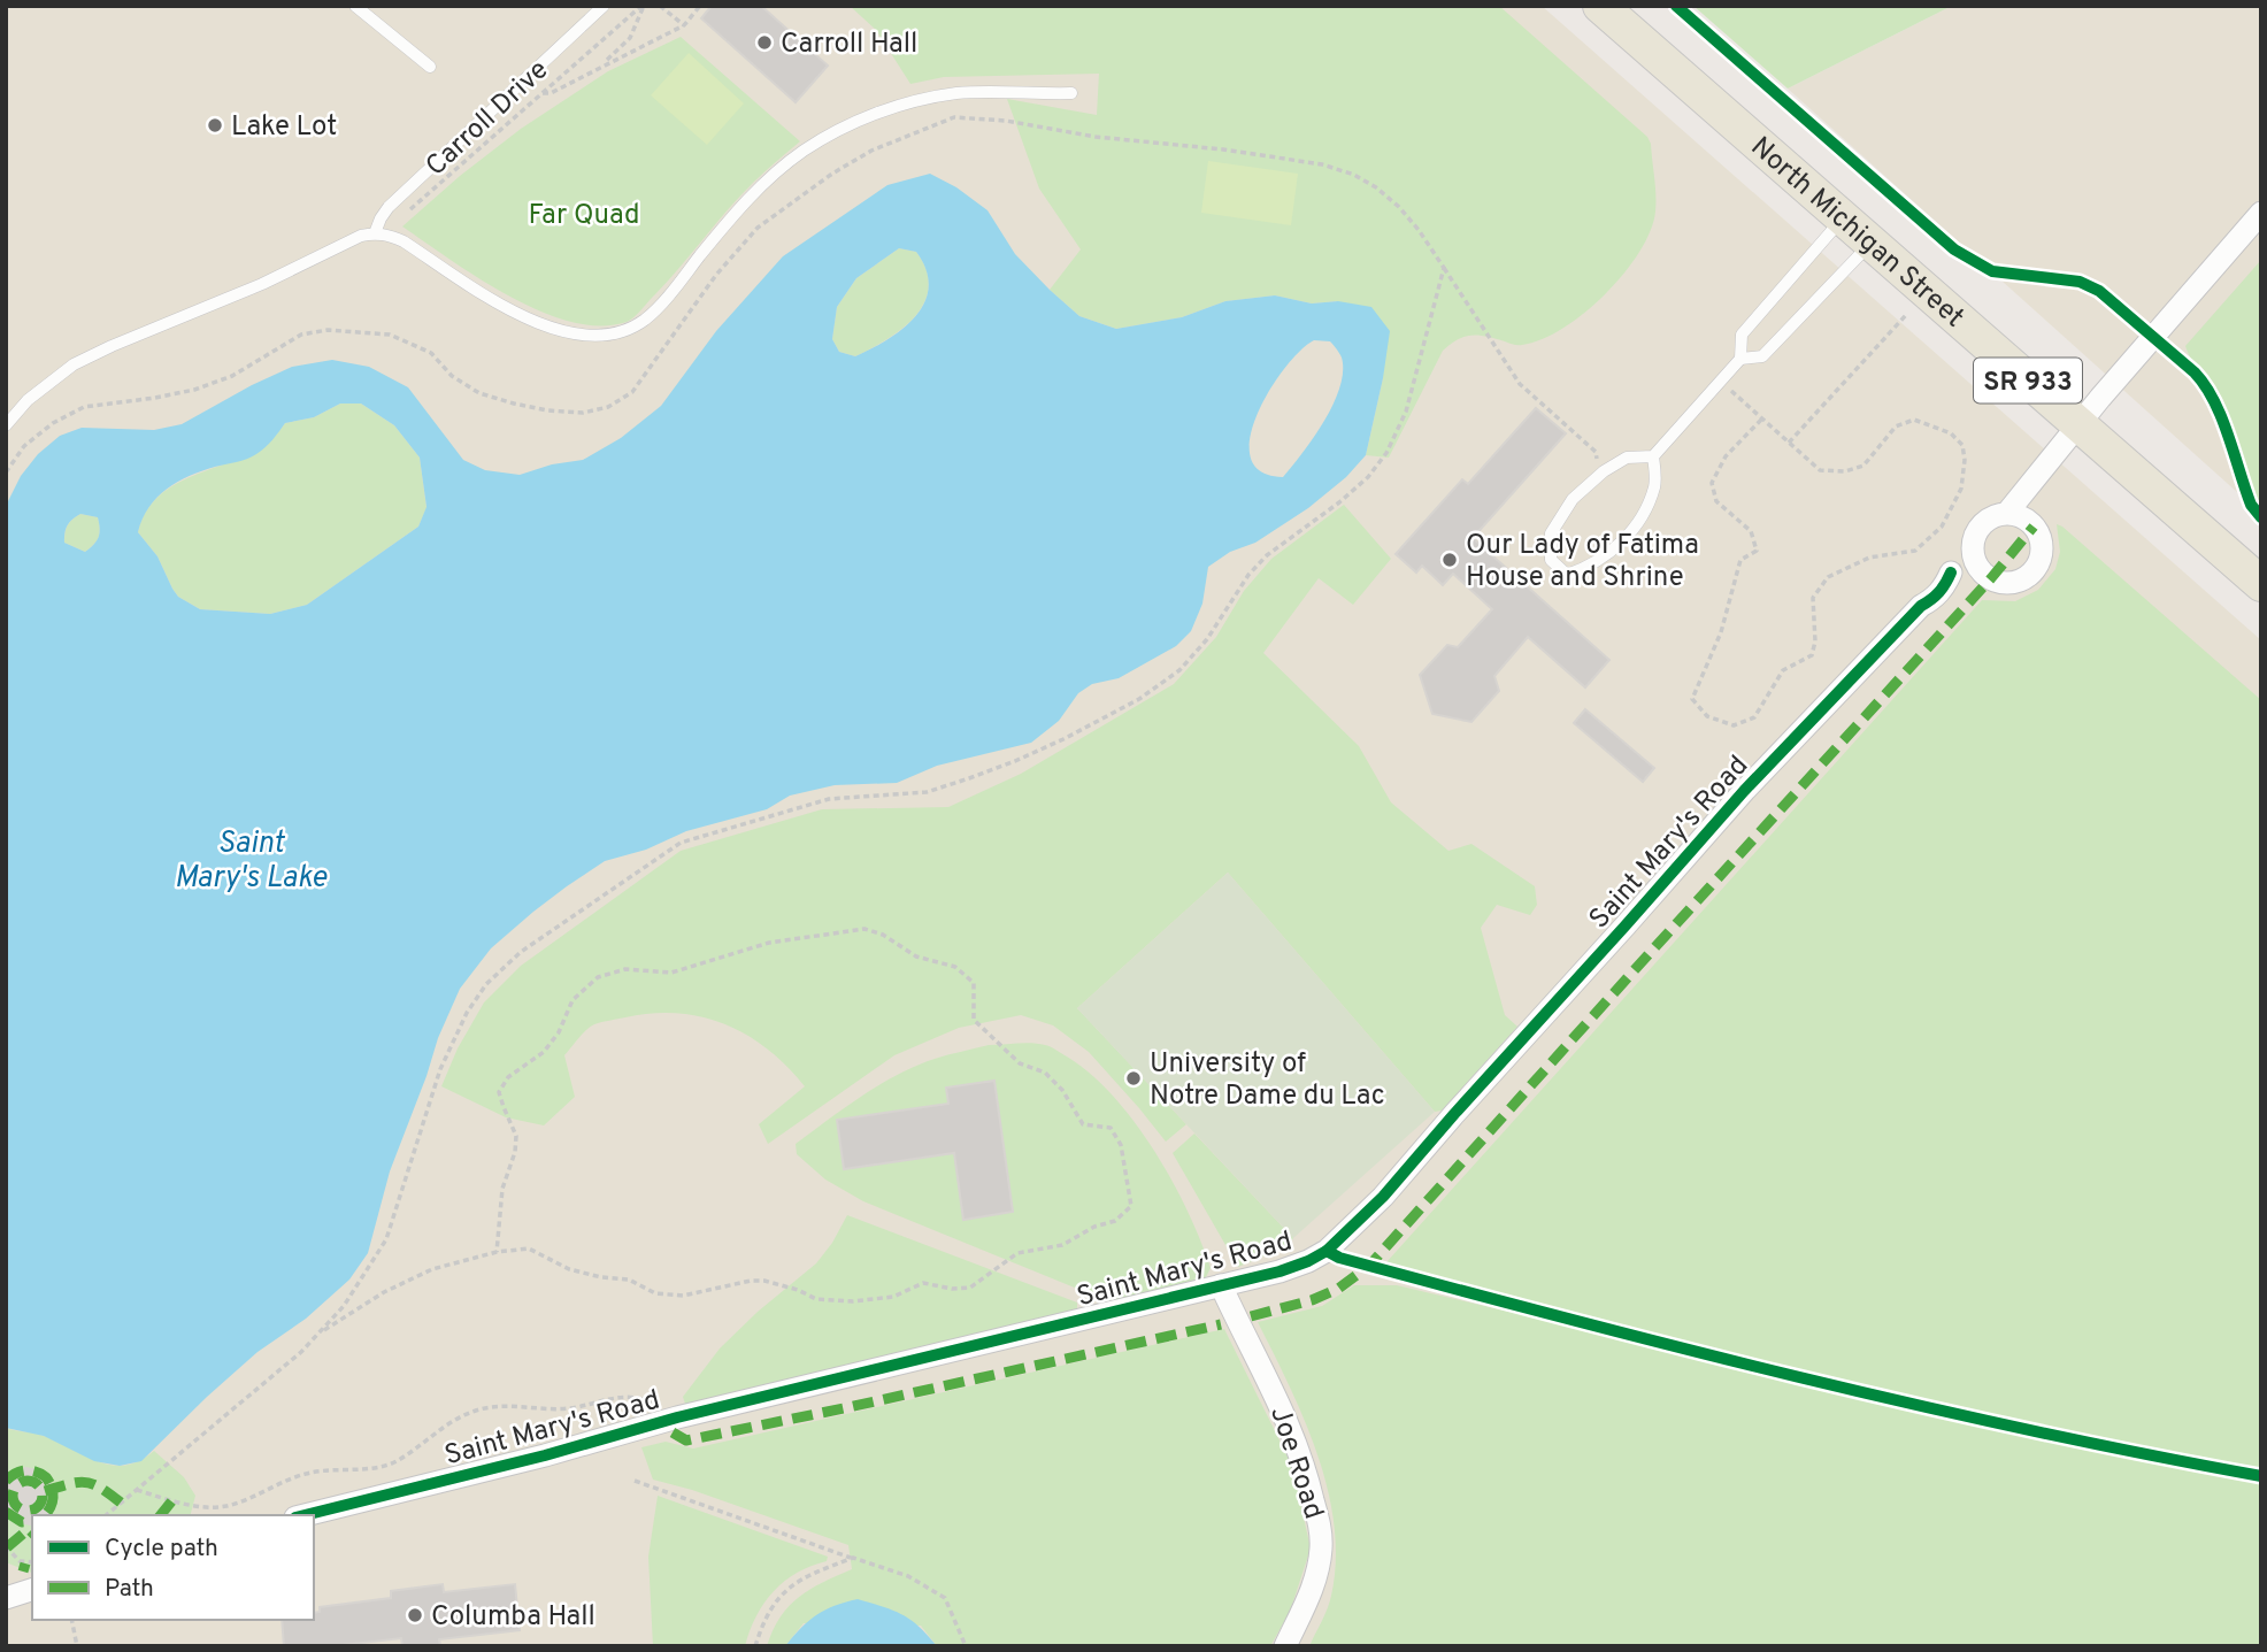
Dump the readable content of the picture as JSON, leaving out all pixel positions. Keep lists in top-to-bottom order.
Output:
{
  "streets": {
    "main road": ["North Michigan Street", "SR 933"],
    "street": ["Saint Mary's Road", "Joe Road"],
    "lane": ["Carroll Drive"]
  },
  "crossings": [
    ["North Michigan Street", "Saint Mary's Road"],
    ["Saint Mary's Road", "Joe Road"]
  ],
  "water": ["Saint Mary's Lake"],
  "parks": ["Far Quad"],
  "places": [
    "Carroll Hall",
    "Lake Lot",
    "Our Lady of Fatima House and Shrine",
    "University of Notre Dame du Lac",
    "Columba Hall"
  ],
  "legend": ["Cycle path", "Path"]
}
